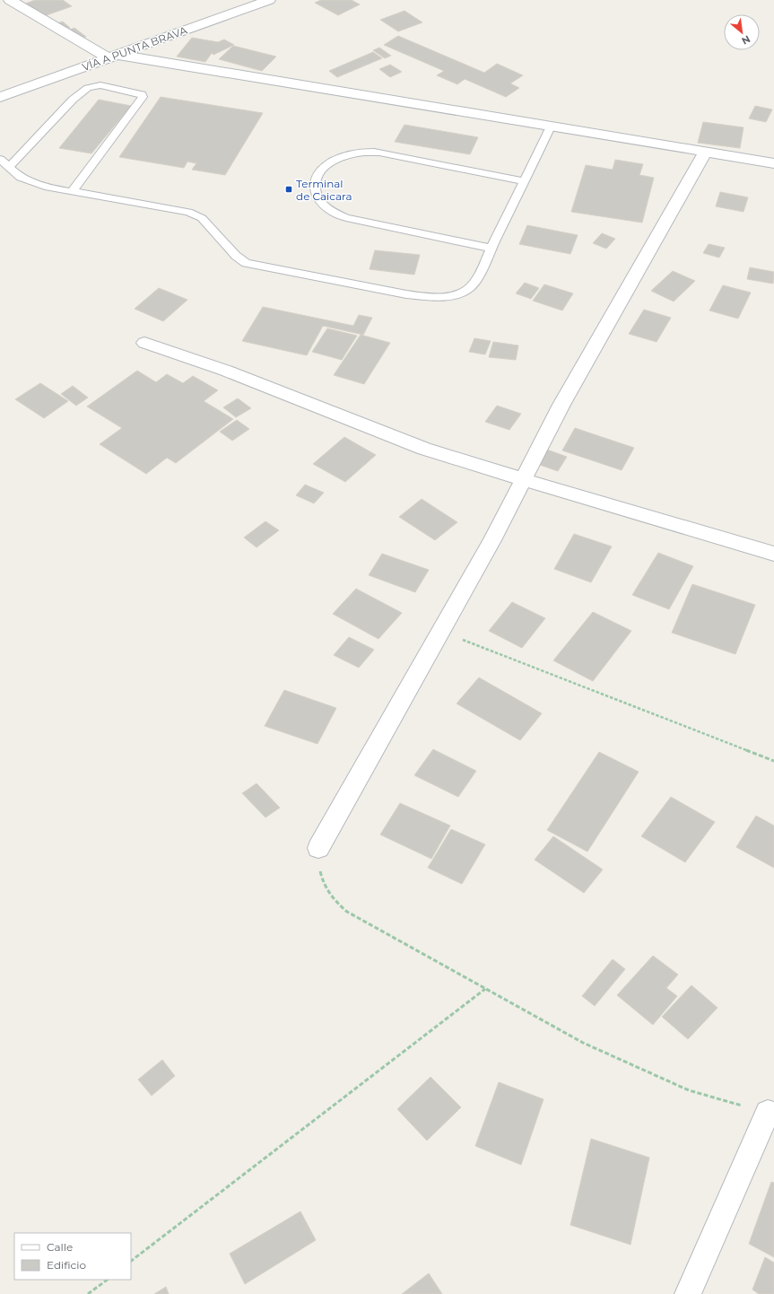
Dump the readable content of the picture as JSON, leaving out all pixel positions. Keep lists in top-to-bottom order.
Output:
{
  "streets": {
    "street": ["VÍA A PUNTA BRAVA"]
  },
  "places": {
    "transit": ["Terminal de Caicara"]
  },
  "legend": ["Calle", "Edificio"],
  "north": "bottom right"
}
